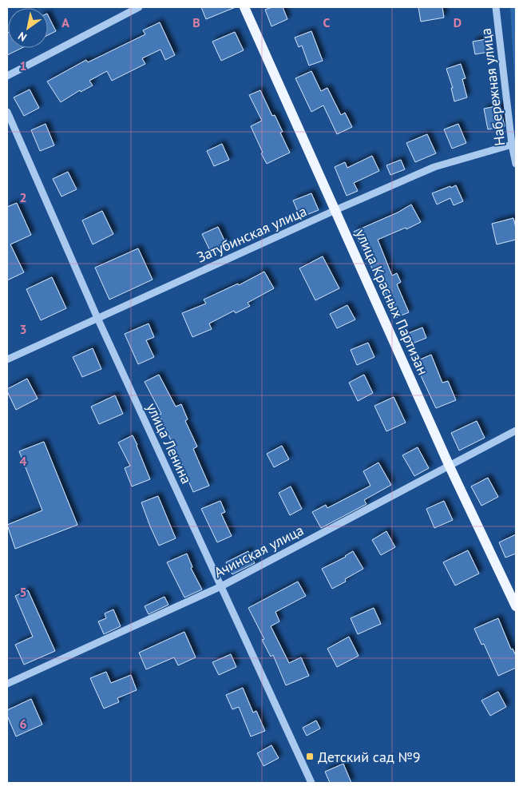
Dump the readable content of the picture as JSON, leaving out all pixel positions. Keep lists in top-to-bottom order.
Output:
{
  "streets": {
    "main road": ["улица Красных Партизан"],
    "street": [
      "Набережная улица",
      "Затубинская улица",
      "улица Ленина",
      "Ачинская улица"
    ]
  },
  "crossings": [
    ["Набережная улица", "Затубинская улица"],
    ["Затубинская улица", "улица Красных Партизан"],
    ["Затубинская улица", "улица Ленина"],
    ["улица Красных Партизан", "Ачинская улица"],
    ["улица Ленина", "Ачинская улица"]
  ],
  "places": {
    "transit": ["Детский сад №9"]
  },
  "north": "bottom left",
  "grid": {
    "columns": [
      "A",
      "B",
      "C",
      "D"
    ],
    "rows": [
      "1",
      "2",
      "3",
      "4",
      "5",
      "6"
    ]
  }
}
